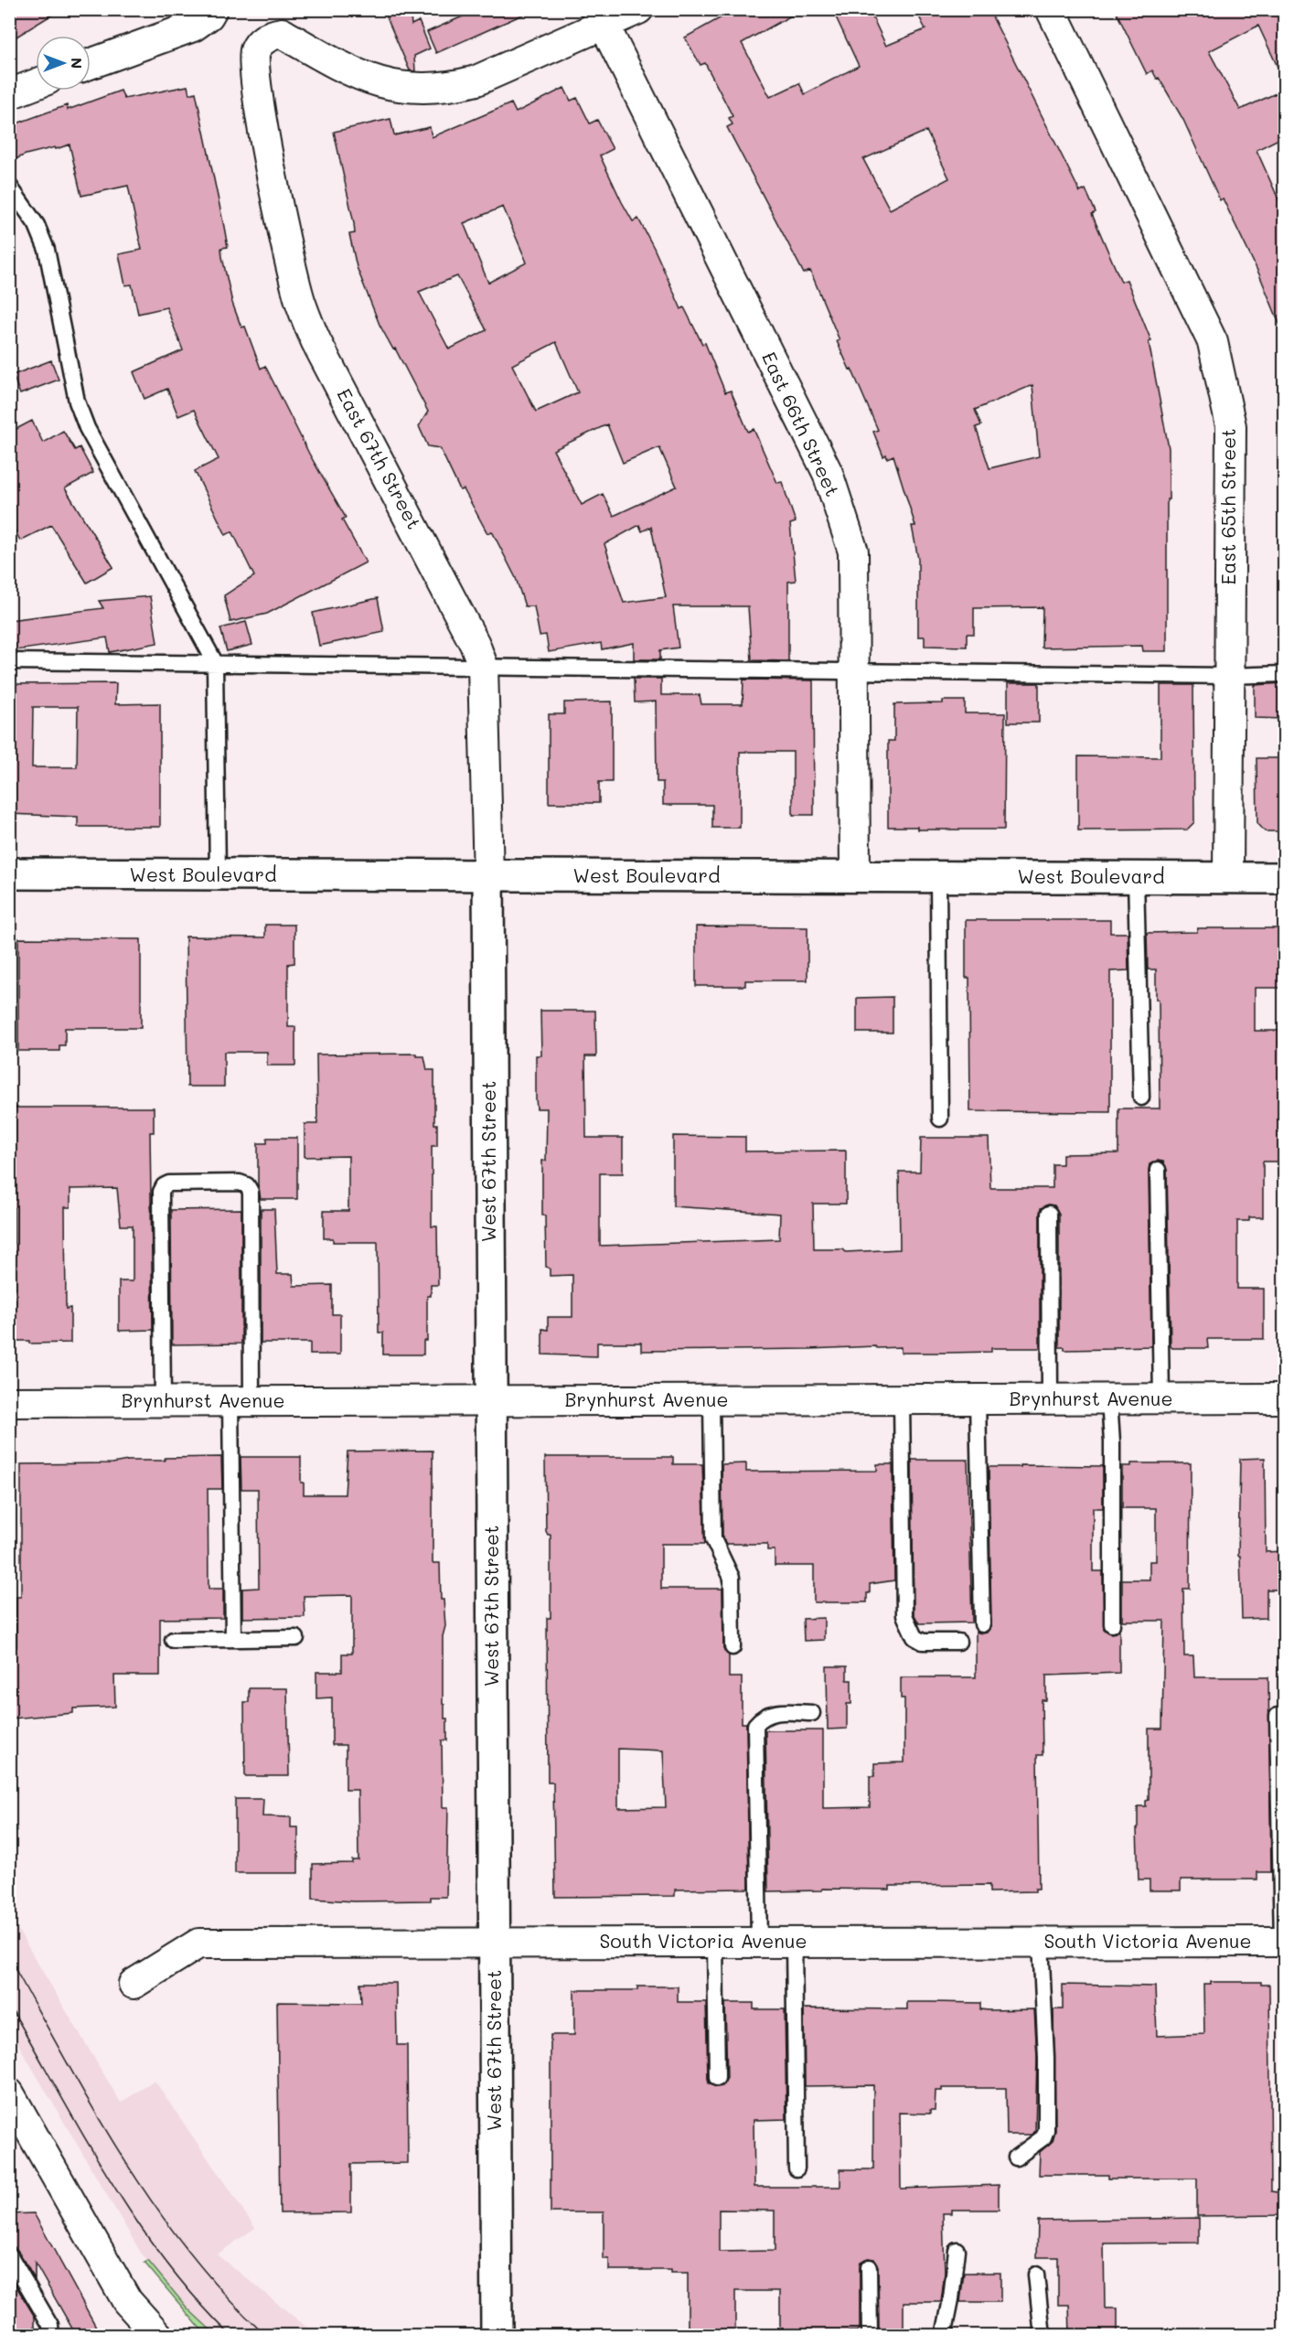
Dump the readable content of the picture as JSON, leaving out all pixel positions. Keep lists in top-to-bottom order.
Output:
{
  "streets": {
    "street": [
      "East 66th Street",
      "East 67th Street",
      "East 65th Street",
      "West Boulevard",
      "West 67th Street",
      "Brynhurst Avenue",
      "South Victoria Avenue"
    ]
  },
  "crossings": [
    ["East 66th Street", "East 67th Street"],
    ["East 66th Street", "West Boulevard"],
    ["East 67th Street", "West Boulevard"],
    ["East 67th Street", "West 67th Street"],
    ["East 65th Street", "West Boulevard"],
    ["West Boulevard", "West 67th Street"],
    ["West 67th Street", "Brynhurst Avenue"],
    ["West 67th Street", "South Victoria Avenue"]
  ],
  "north": "right"
}
